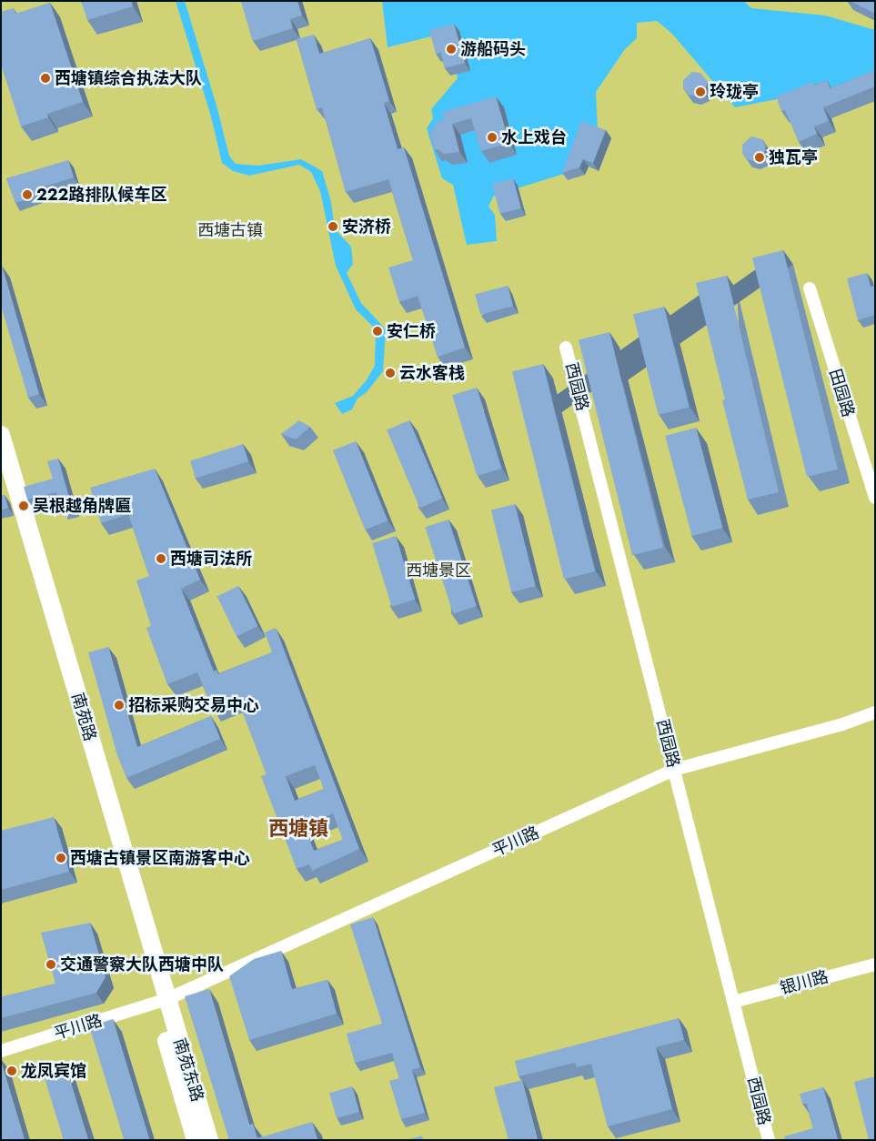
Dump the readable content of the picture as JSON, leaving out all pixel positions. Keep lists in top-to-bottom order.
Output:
{
  "streets": {
    "main road": ["南苑路", "南苑东路"],
    "street": [
      "西园路",
      "田园路",
      "平川路",
      "银川路"
    ]
  },
  "crossings": [
    ["西园路", "平川路"],
    ["西园路", "银川路"],
    ["南苑路", "平川路"],
    ["南苑路", "南苑东路"],
    ["平川路", "南苑东路"]
  ],
  "districts": ["西塘镇"],
  "parks": ["西塘古镇", "西塘景区"],
  "places": [
    "游船码头",
    "西塘镇综合执法大队",
    "玲珑亭",
    "水上戏台",
    "独瓦亭",
    "222路排队候车区",
    "安济桥",
    "安仁桥",
    "云水客栈",
    "吴根越角牌匾",
    "西塘司法所",
    "招标采购交易中心",
    "西塘古镇景区南游客中心",
    "交通警察大队西塘中队",
    "龙凤宾馆"
  ]
}
